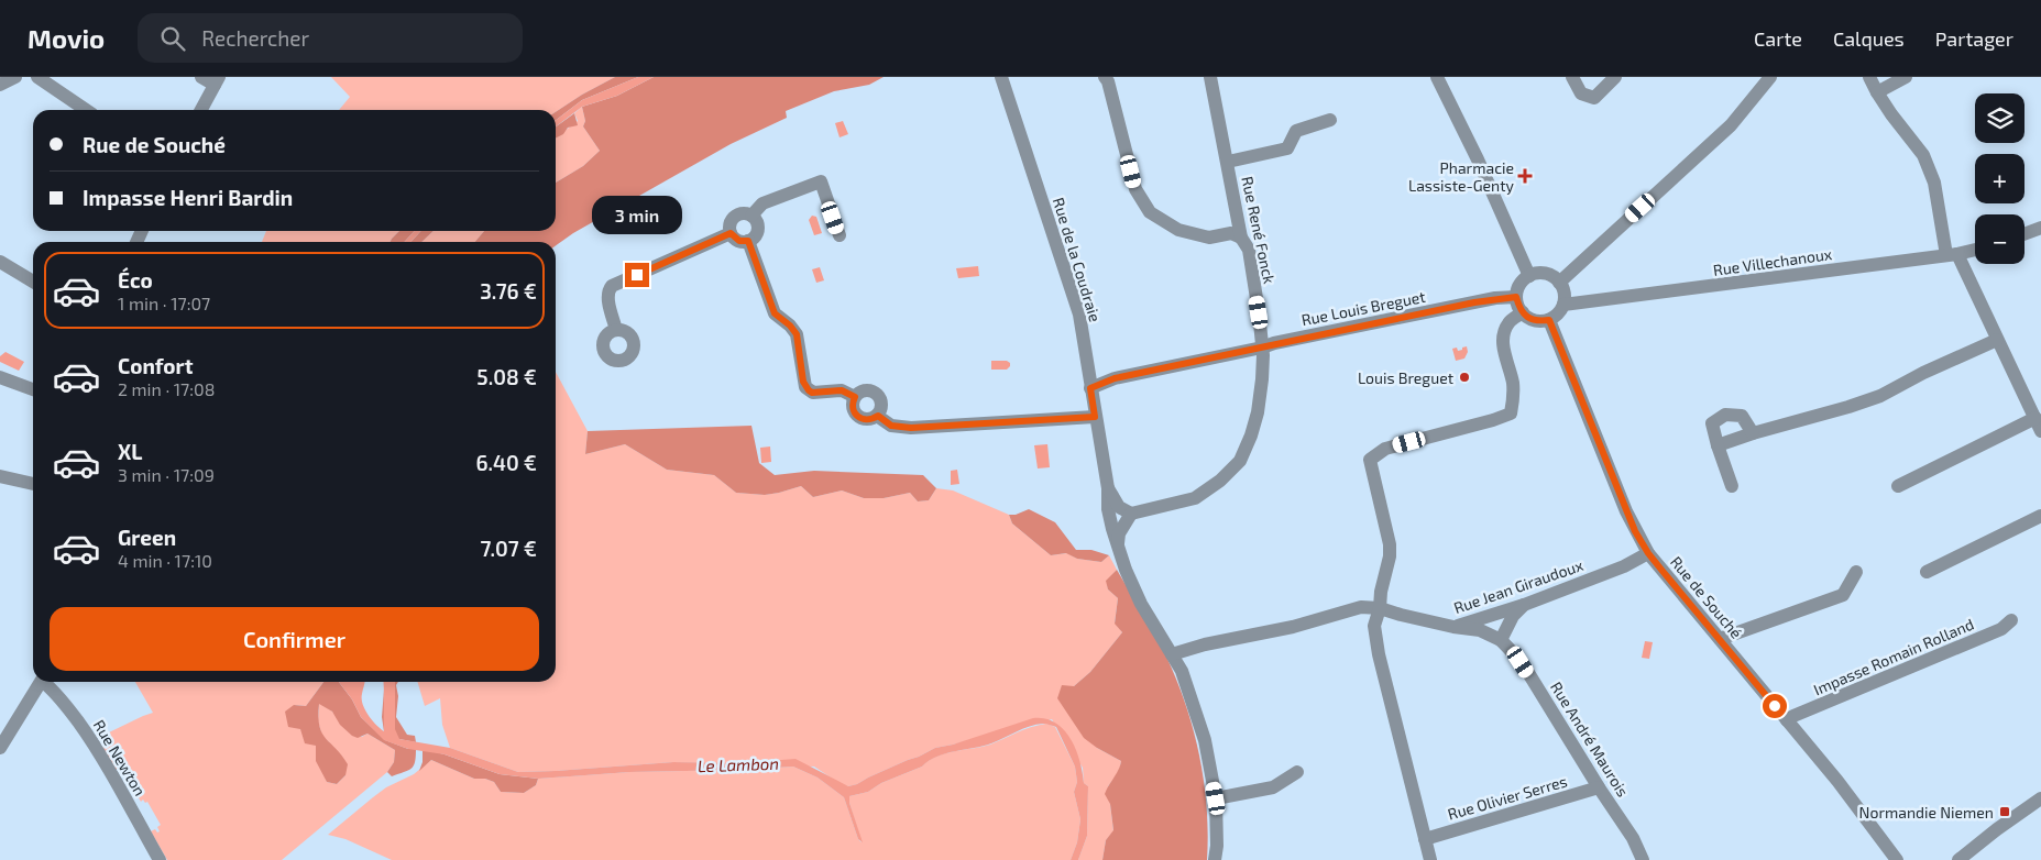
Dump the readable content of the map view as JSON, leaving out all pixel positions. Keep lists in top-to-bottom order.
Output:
{
  "streets": {
    "street": [
      "Rue René Fonck",
      "Rue de la Coudraie",
      "Rue Villechanoux",
      "Rue Louis Breguet",
      "Rue Jean Giraudoux",
      "Rue de Souché",
      "Impasse Romain Rolland",
      "Rue André Maurois",
      "Rue Newton",
      "Rue Olivier Serres"
    ]
  },
  "crossings": [
    ["Rue René Fonck", "Rue de la Coudraie"],
    ["Rue René Fonck", "Rue Louis Breguet"],
    ["Rue de la Coudraie", "Rue Louis Breguet"],
    ["Rue de la Coudraie", "Rue Jean Giraudoux"],
    ["Rue Villechanoux", "Rue Louis Breguet"],
    ["Rue Villechanoux", "Rue de Souché"],
    ["Rue Louis Breguet", "Rue de Souché"],
    ["Rue Jean Giraudoux", "Rue de Souché"],
    ["Rue Jean Giraudoux", "Rue André Maurois"],
    ["Rue de Souché", "Impasse Romain Rolland"],
    ["Rue André Maurois", "Rue Olivier Serres"]
  ],
  "water": ["Le Lambon"],
  "places": {
    "health": ["Pharmacie Lassiste-Genty"],
    "other": ["Louis Breguet"],
    "transit": ["Normandie Niemen"]
  },
  "page": {
    "header": "Movio",
    "search": "Rechercher",
    "nav": ["Carte", "Calques", "Partager"],
    "map_buttons": ["+", "−"],
    "banner": ["Rue de Souché", "Impasse Henri Bardin"],
    "bubble": "3 min",
    "list": [
      {
        "name": "Éco",
        "note": "1 min · 17:07",
        "value": "3.76 €"
      },
      {
        "name": "Confort",
        "note": "2 min · 17:08",
        "value": "5.08 €"
      },
      {
        "name": "XL",
        "note": "3 min · 17:09",
        "value": "6.40 €"
      },
      {
        "name": "Green",
        "note": "4 min · 17:10",
        "value": "7.07 €"
      }
    ],
    "buttons": "Confirmer"
  }
}
